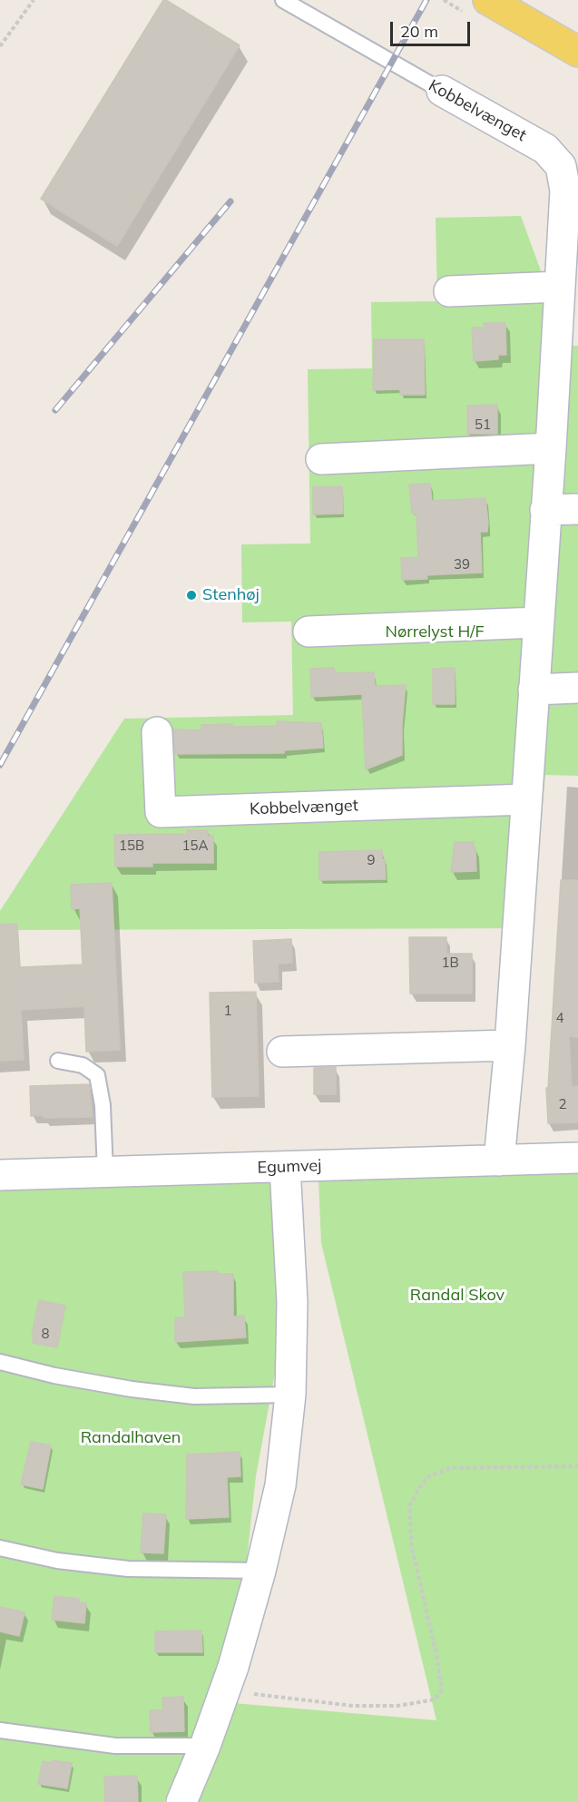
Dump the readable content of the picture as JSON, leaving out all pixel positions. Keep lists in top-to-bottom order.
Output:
{
  "streets": {
    "street": ["Kobbelvænget", "Egumvej"]
  },
  "crossings": [
    ["Kobbelvænget", "Egumvej"]
  ],
  "parks": ["Nørrelyst H/F", "Randal Skov", "Randalhaven"],
  "places": ["Stenhøj"],
  "house_numbers": [
    "51",
    "39",
    "15B",
    "15A",
    "9",
    "1B",
    "1",
    "4",
    "2",
    "8"
  ],
  "scale_bar": "20 m"
}
